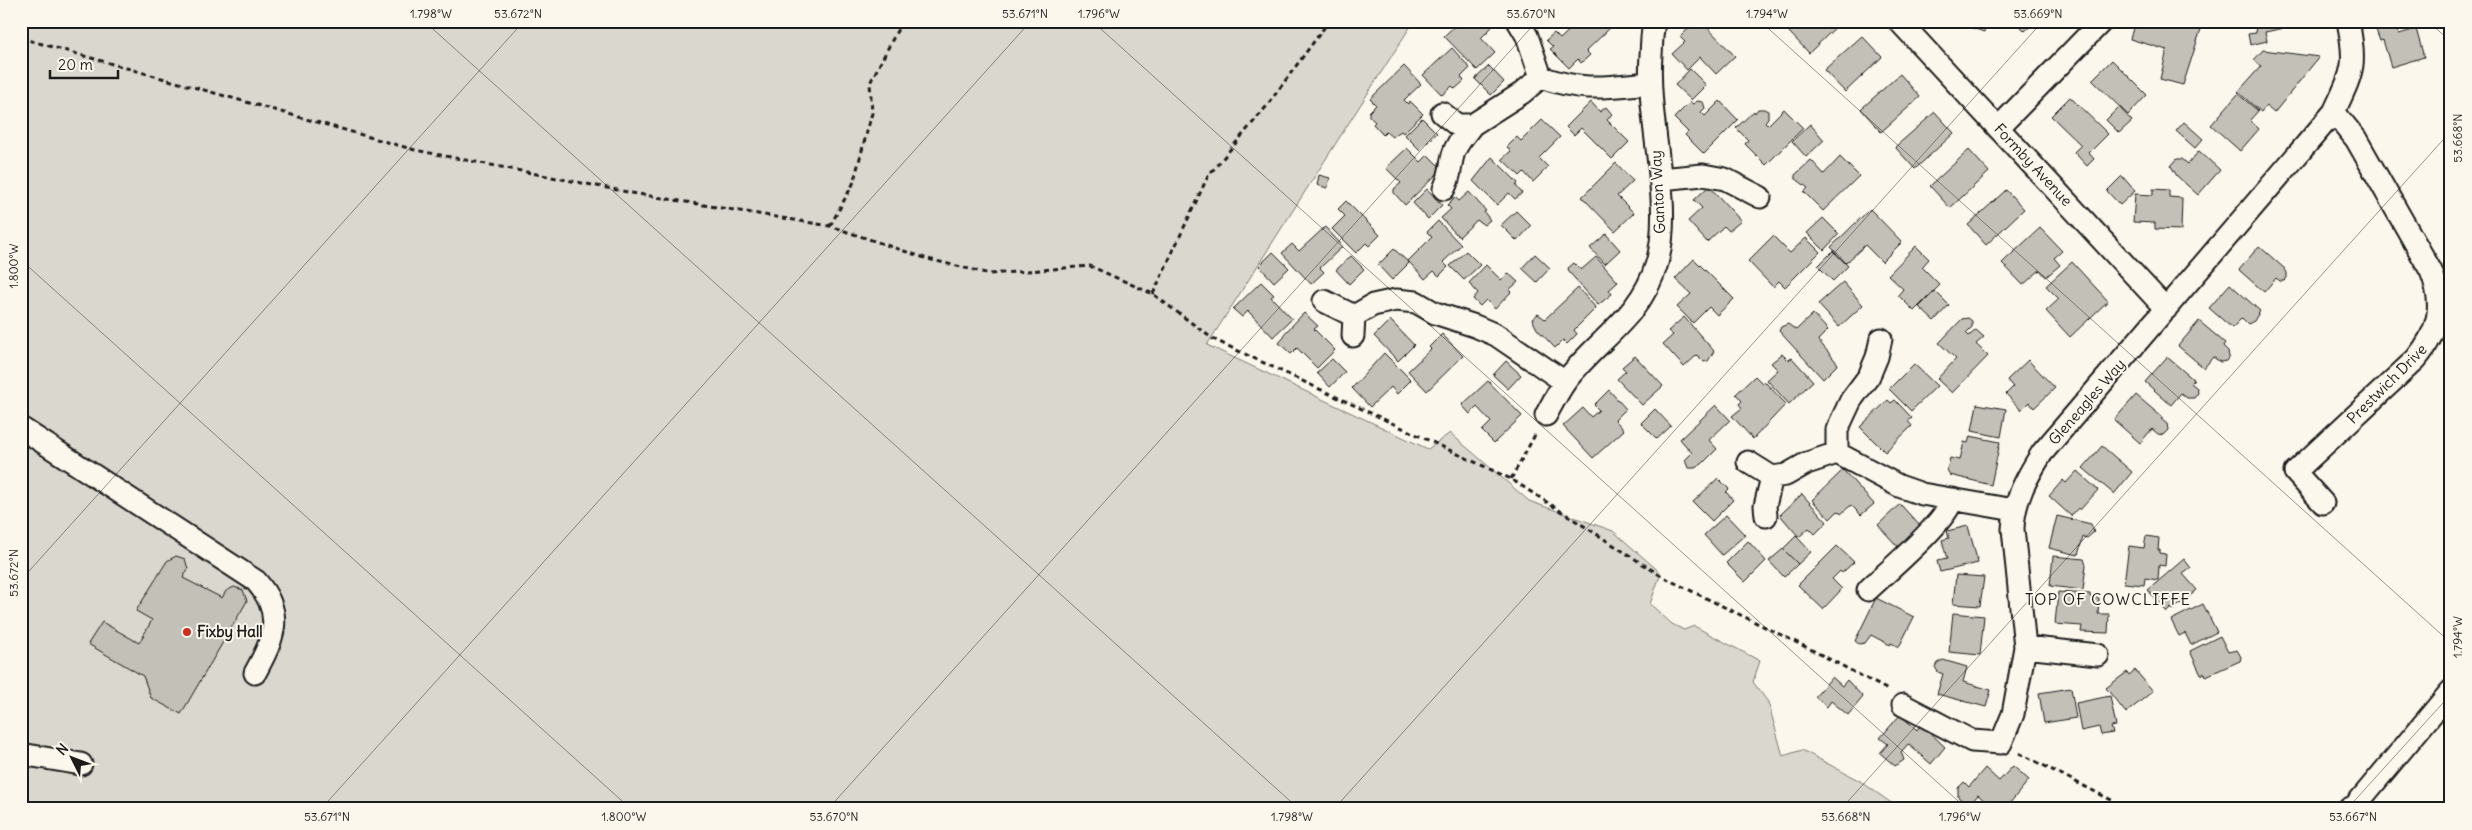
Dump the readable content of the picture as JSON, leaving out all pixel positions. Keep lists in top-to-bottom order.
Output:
{
  "streets": {
    "street": [
      "Formby Avenue",
      "Ganton Way",
      "Prestwich Drive",
      "Gleneagles Way"
    ]
  },
  "crossings": [
    ["Formby Avenue", "Gleneagles Way"],
    ["Prestwich Drive", "Gleneagles Way"]
  ],
  "districts": ["TOP OF COWCLIFFE"],
  "places": ["Fixby Hall"],
  "scale_bar": "20 m",
  "north": "top left",
  "coordinates": [
    "1.798°W",
    "53.672°N",
    "53.671°N",
    "1.796°W",
    "53.670°N",
    "1.794°W",
    "53.669°N",
    "53.668°N",
    "1.800°W",
    "53.667°N"
  ]
}
